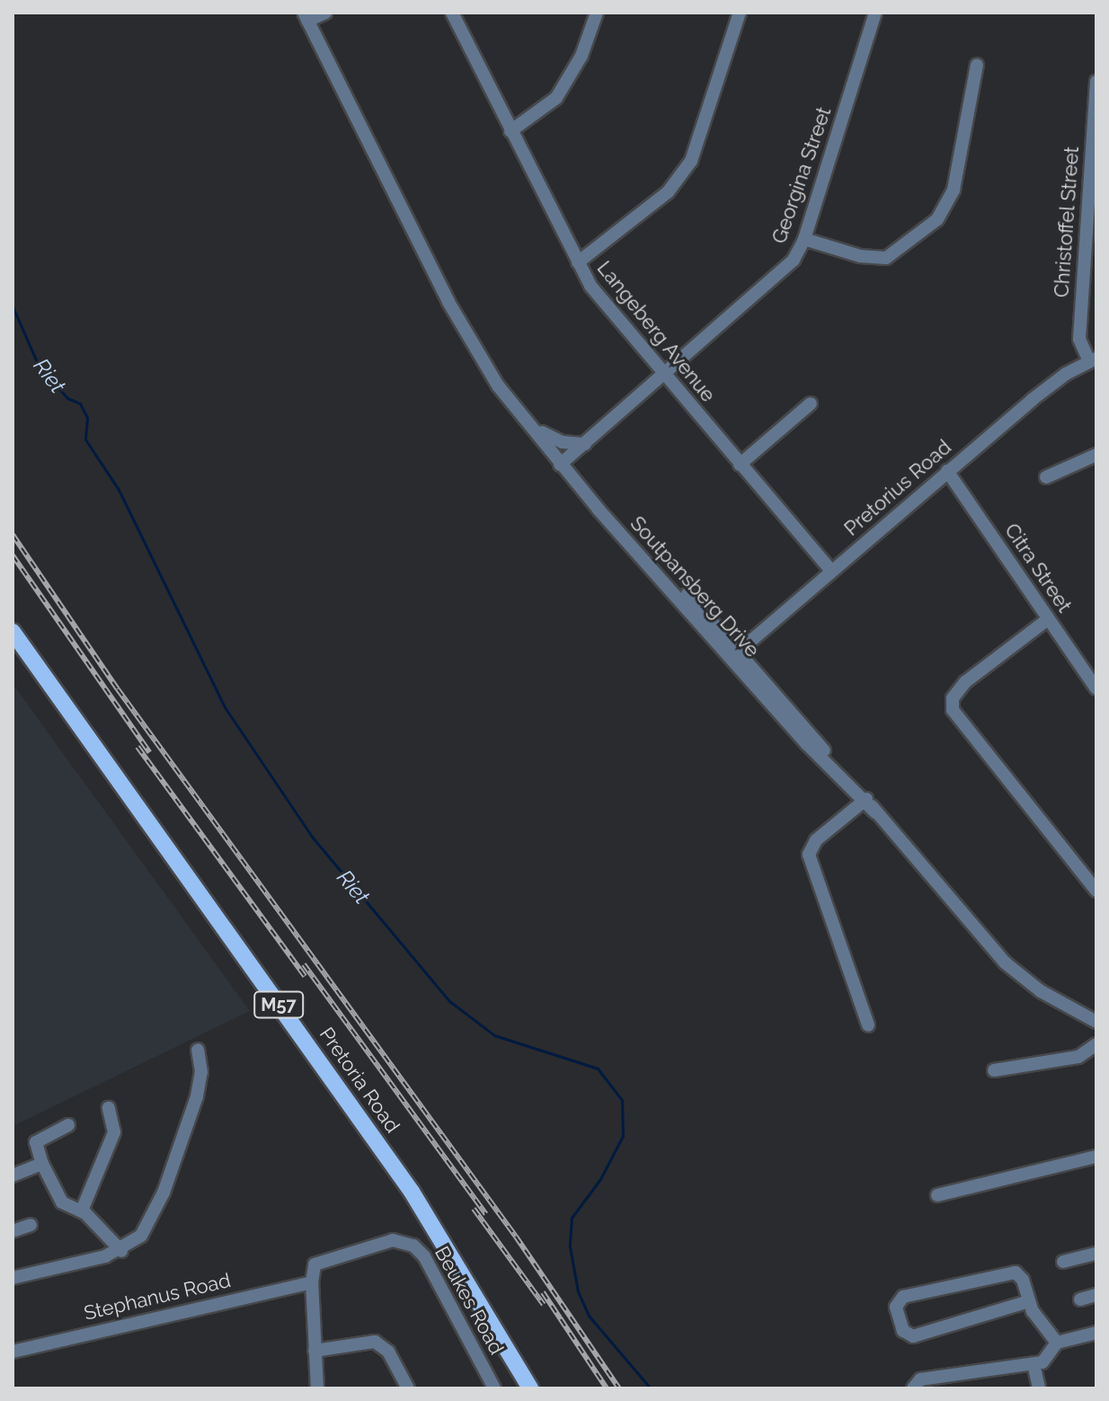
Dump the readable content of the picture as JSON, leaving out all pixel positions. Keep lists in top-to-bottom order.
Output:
{
  "streets": {
    "main road": ["M57", "Pretoria Road"],
    "street": [
      "Georgina Street",
      "Christoffel Street",
      "Langeberg Avenue",
      "Pretorius Road",
      "Citra Street",
      "Soutpansberg Drive",
      "Stephanus Road",
      "Beukes Road"
    ]
  },
  "crossings": [
    ["Georgina Street", "Langeberg Avenue"],
    ["Georgina Street", "Soutpansberg Drive"],
    ["Christoffel Street", "Pretorius Road"],
    ["Langeberg Avenue", "Pretorius Road"],
    ["Pretorius Road", "Citra Street"],
    ["Pretorius Road", "Soutpansberg Drive"],
    ["Stephanus Road", "Beukes Road"]
  ],
  "water": ["Riet"]
}
